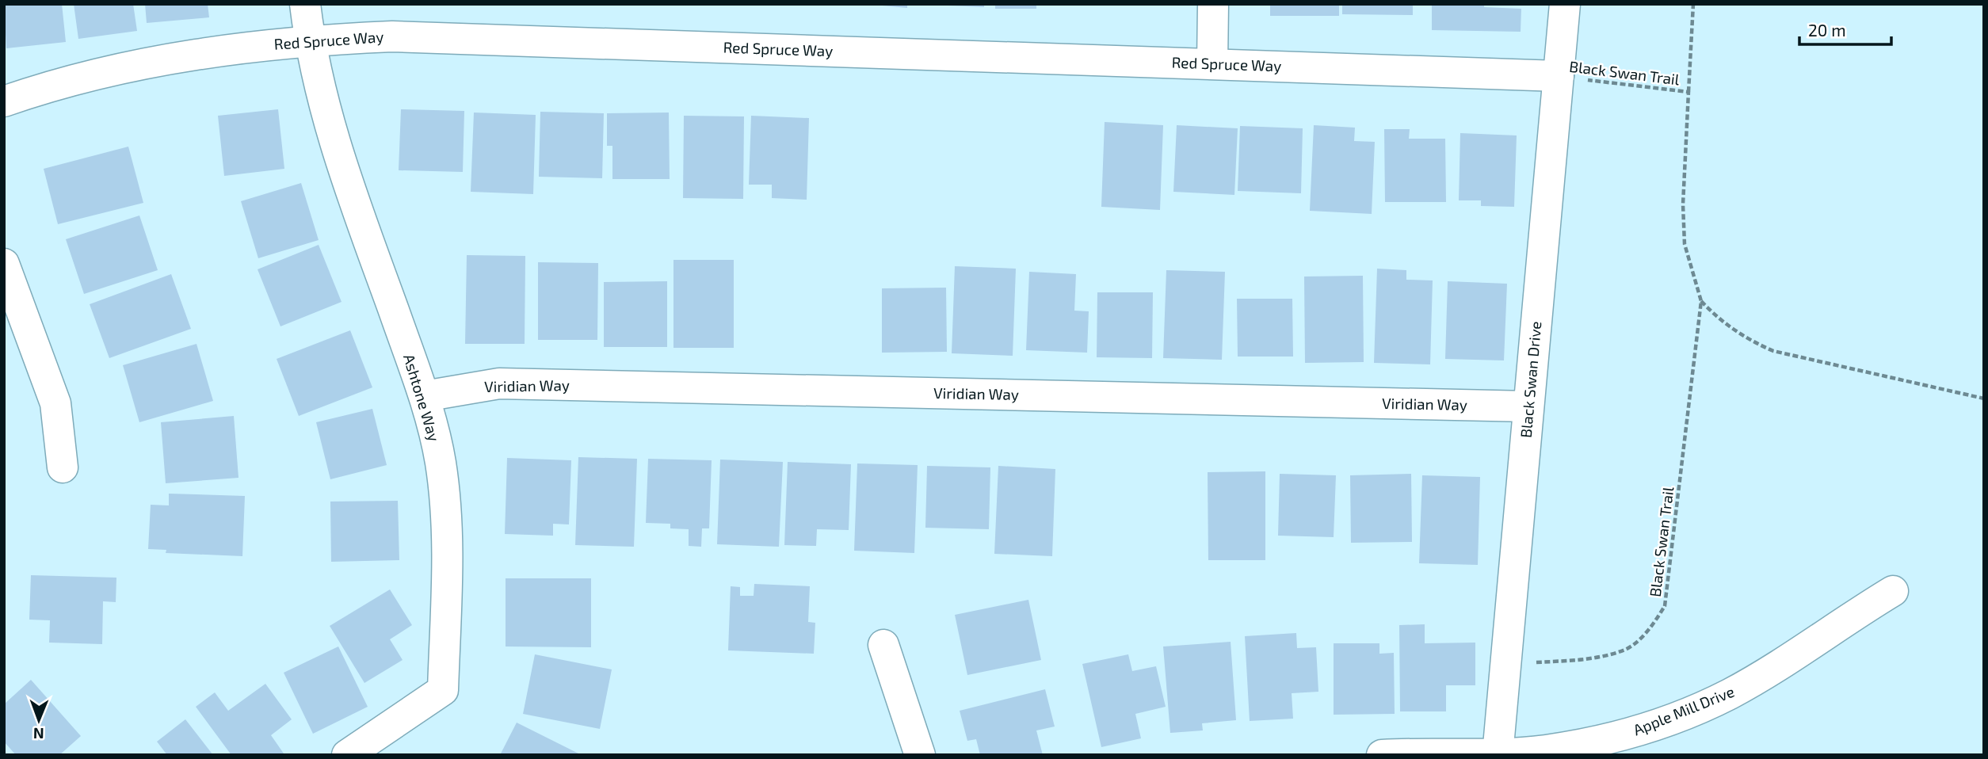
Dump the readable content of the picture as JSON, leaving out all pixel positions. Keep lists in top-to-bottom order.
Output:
{
  "streets": {
    "street": [
      "Red Spruce Way",
      "Black Swan Drive",
      "Viridian Way",
      "Ashtone Way",
      "Apple Mill Drive"
    ],
    "path": ["Black Swan Trail"]
  },
  "crossings": [
    ["Red Spruce Way", "Black Swan Trail"],
    ["Red Spruce Way", "Black Swan Drive"],
    ["Red Spruce Way", "Ashtone Way"],
    ["Black Swan Trail", "Black Swan Drive"],
    ["Black Swan Drive", "Viridian Way"],
    ["Black Swan Drive", "Apple Mill Drive"],
    ["Viridian Way", "Ashtone Way"]
  ],
  "scale_bar": "20 m",
  "north": "bottom"
}
